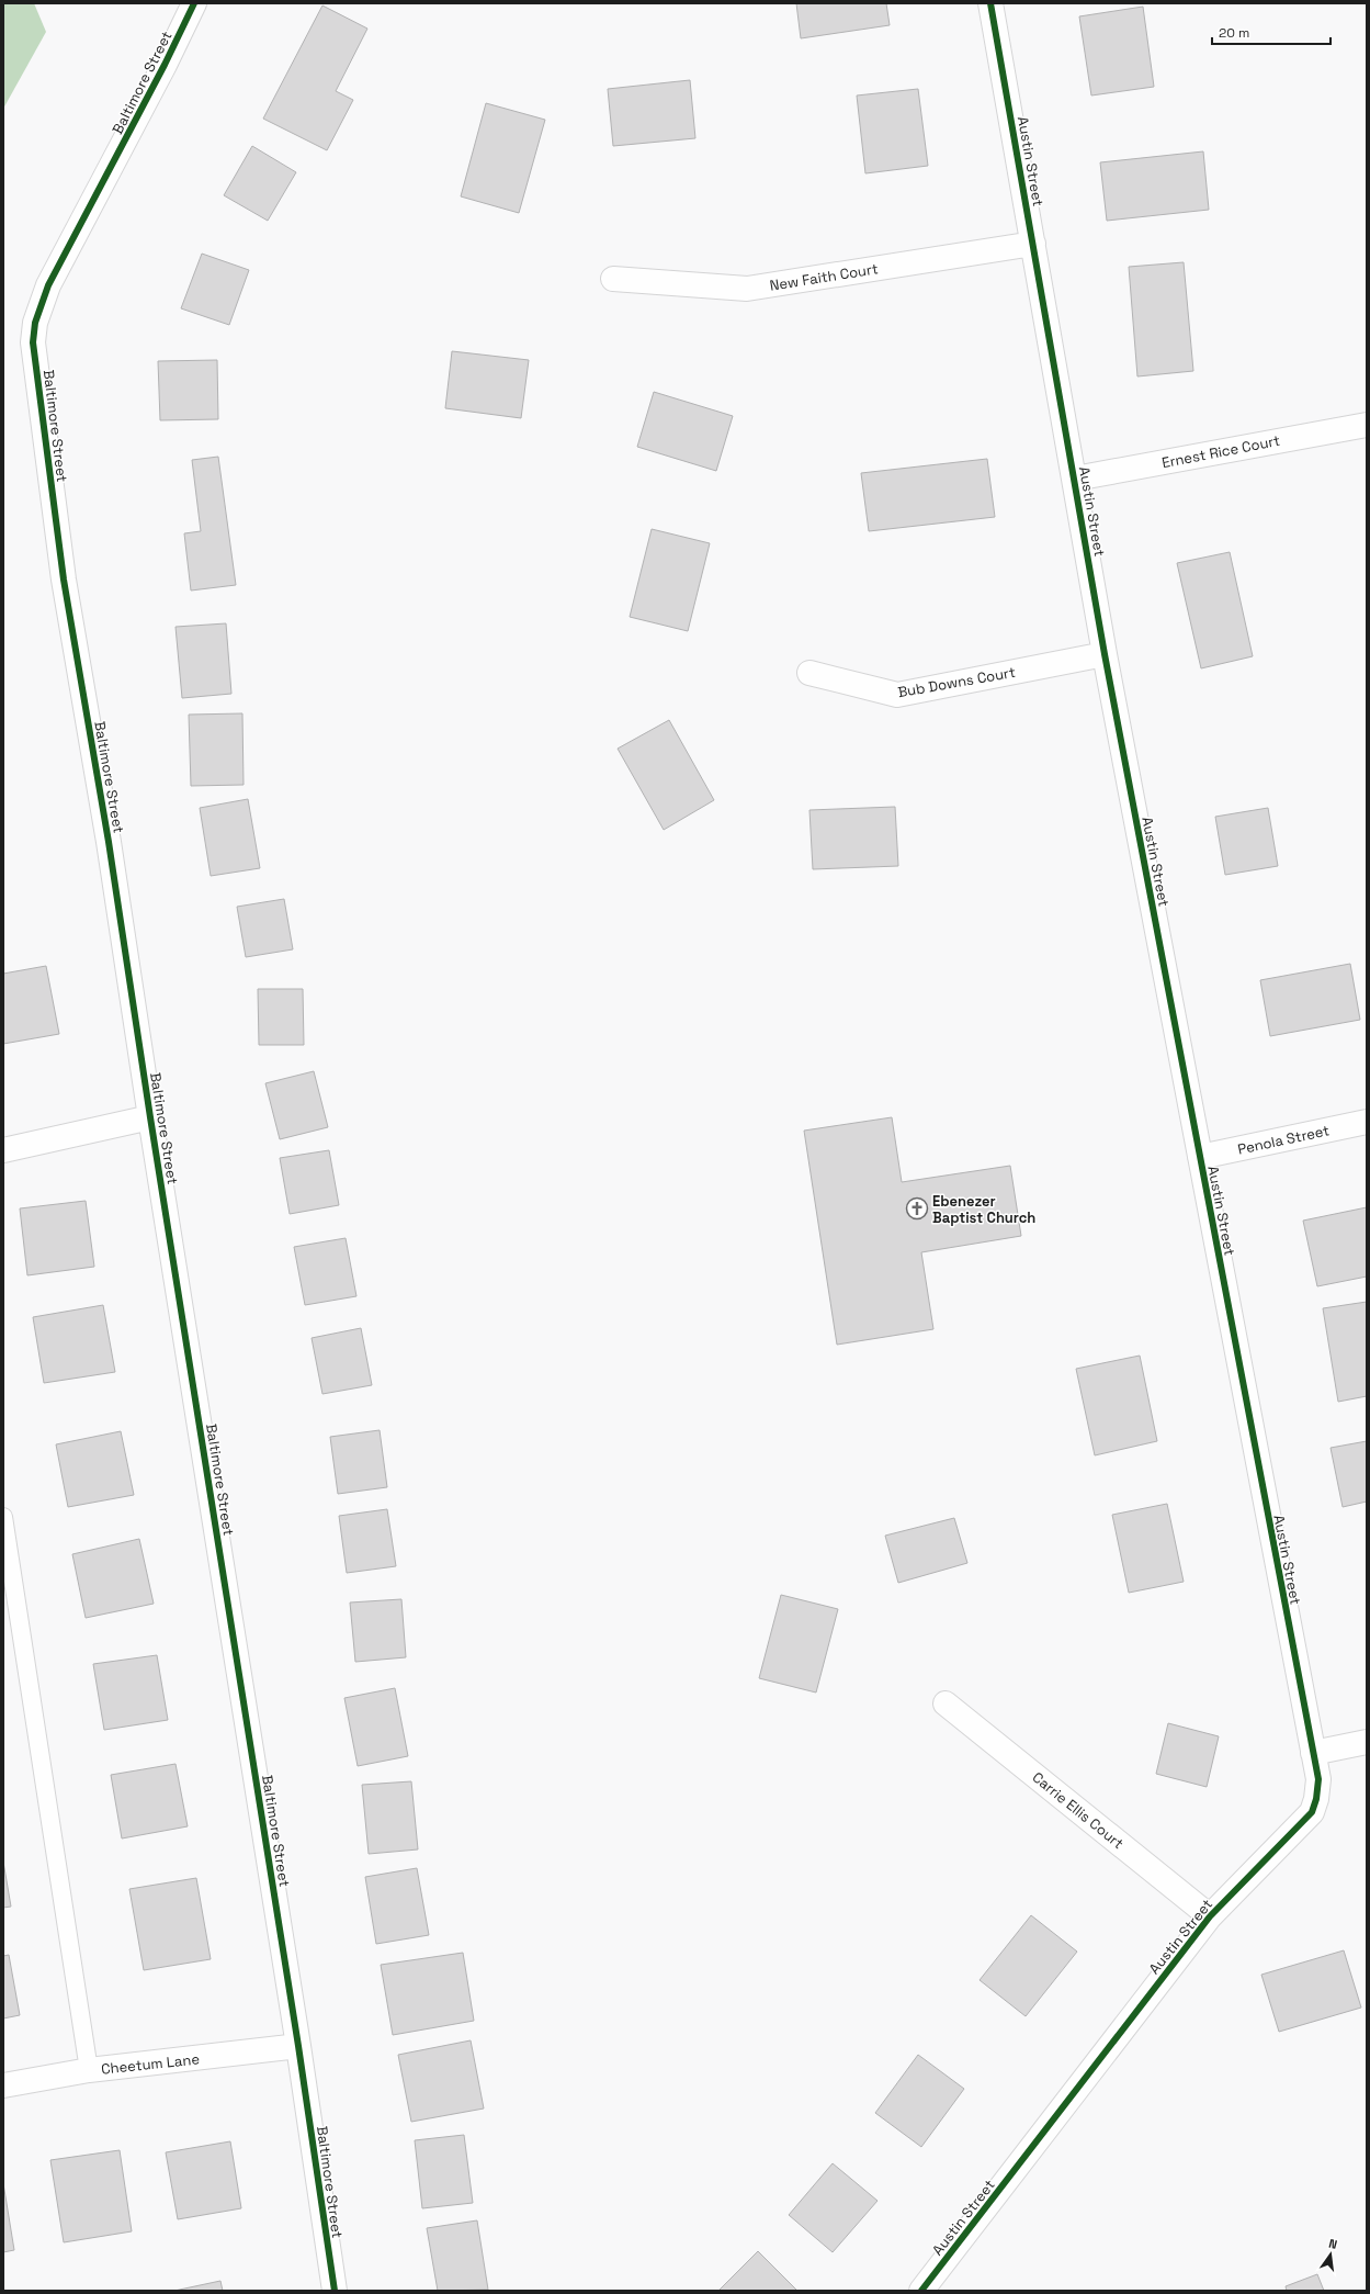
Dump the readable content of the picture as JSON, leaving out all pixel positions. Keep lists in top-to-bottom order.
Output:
{
  "streets": {
    "street": [
      "Baltimore Street",
      "Austin Street",
      "New Faith Court",
      "Ernest Rice Court",
      "Bub Downs Court",
      "Penola Street",
      "Carrie Ellis Court",
      "Cheetum Lane"
    ]
  },
  "crossings": [
    ["Baltimore Street", "Cheetum Lane"],
    ["Austin Street", "New Faith Court"],
    ["Austin Street", "Ernest Rice Court"],
    ["Austin Street", "Bub Downs Court"],
    ["Austin Street", "Penola Street"],
    ["Austin Street", "Carrie Ellis Court"]
  ],
  "places": {
    "church": ["Ebenezer Baptist Church"]
  },
  "scale_bar": "20 m",
  "north": "top"
}
